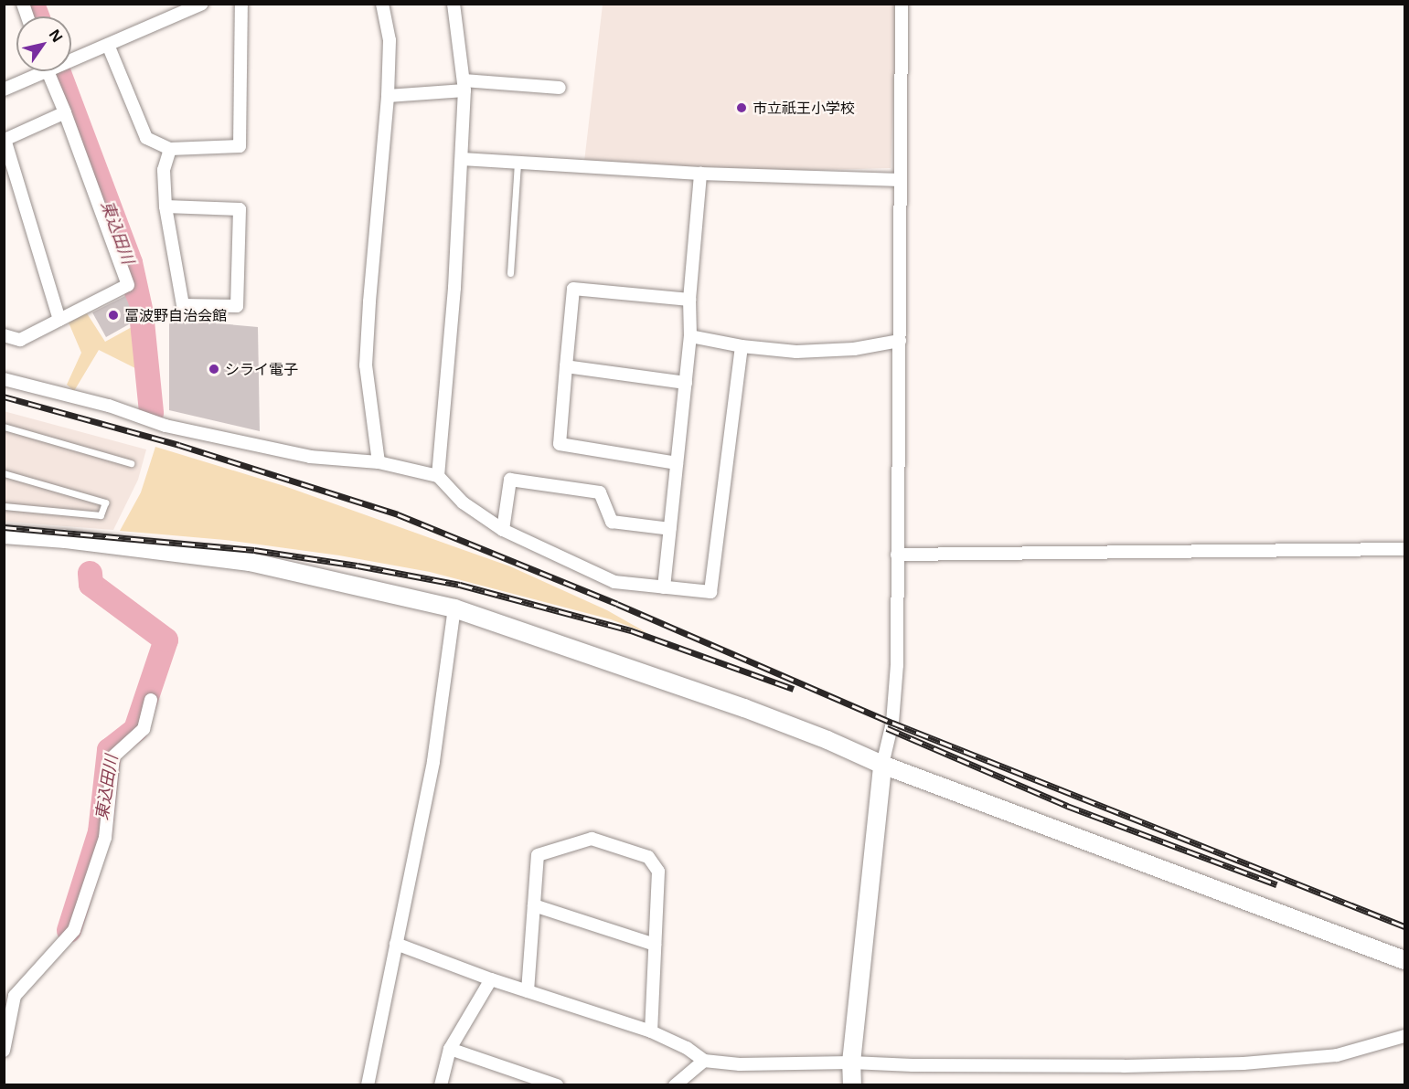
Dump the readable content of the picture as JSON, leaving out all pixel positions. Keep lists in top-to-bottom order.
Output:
{
  "water": ["東込田川"],
  "places": ["市立祇王小学校", "冨波野自治会館", "シライ電子"],
  "north": "top right"
}
